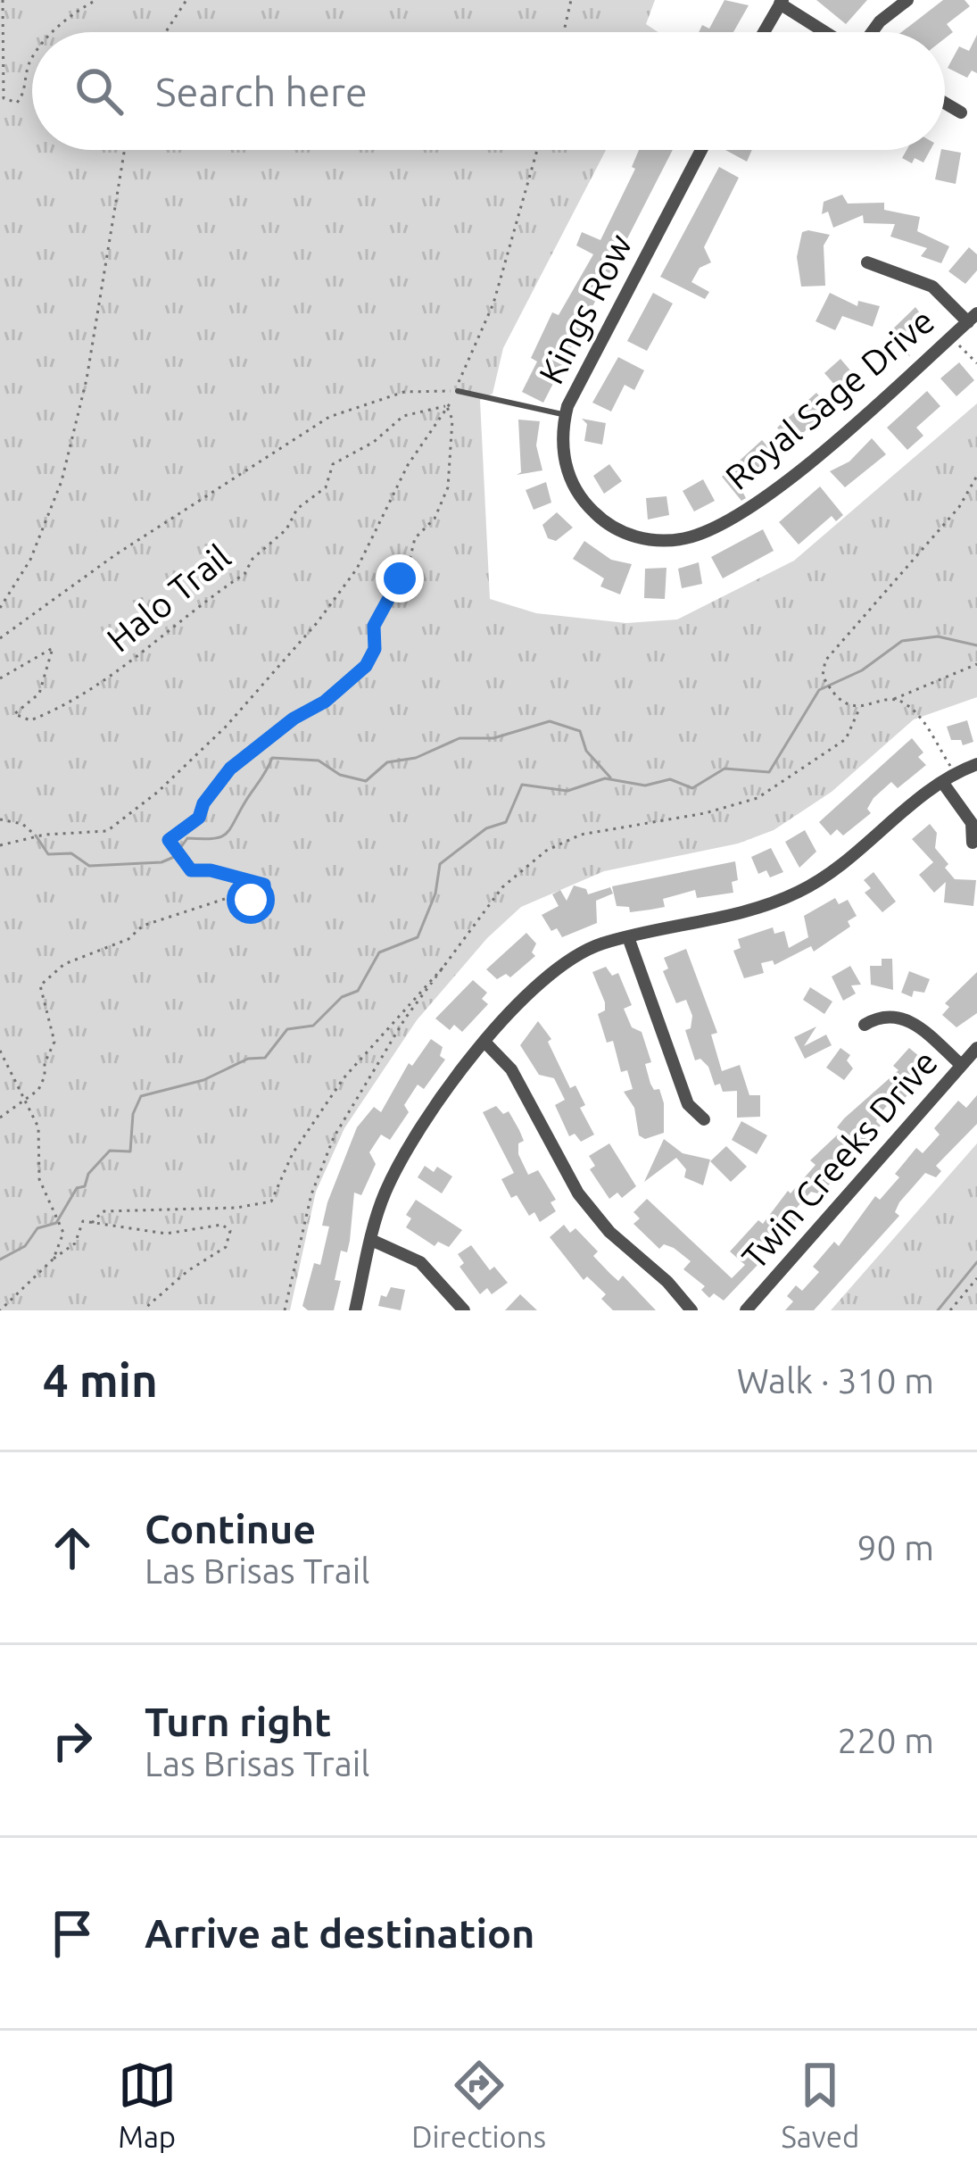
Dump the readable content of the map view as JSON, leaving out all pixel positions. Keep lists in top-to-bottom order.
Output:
{
  "streets": {
    "street": ["Kings Row", "Royal Sage Drive", "Twin Creeks Drive"],
    "path": ["Halo Trail"]
  },
  "crossings": [
    ["Kings Row", "Royal Sage Drive"]
  ],
  "page": {
    "search": "Search here",
    "heading": ["4 min", "Walk · 310 m"],
    "list": [
      ["Continue", "Las Brisas Trail", "90 m"],
      ["Turn right", "Las Brisas Trail", "220 m"],
      "Arrive at destination"
    ],
    "nav": ["Map", "Directions", "Saved"]
  }
}
